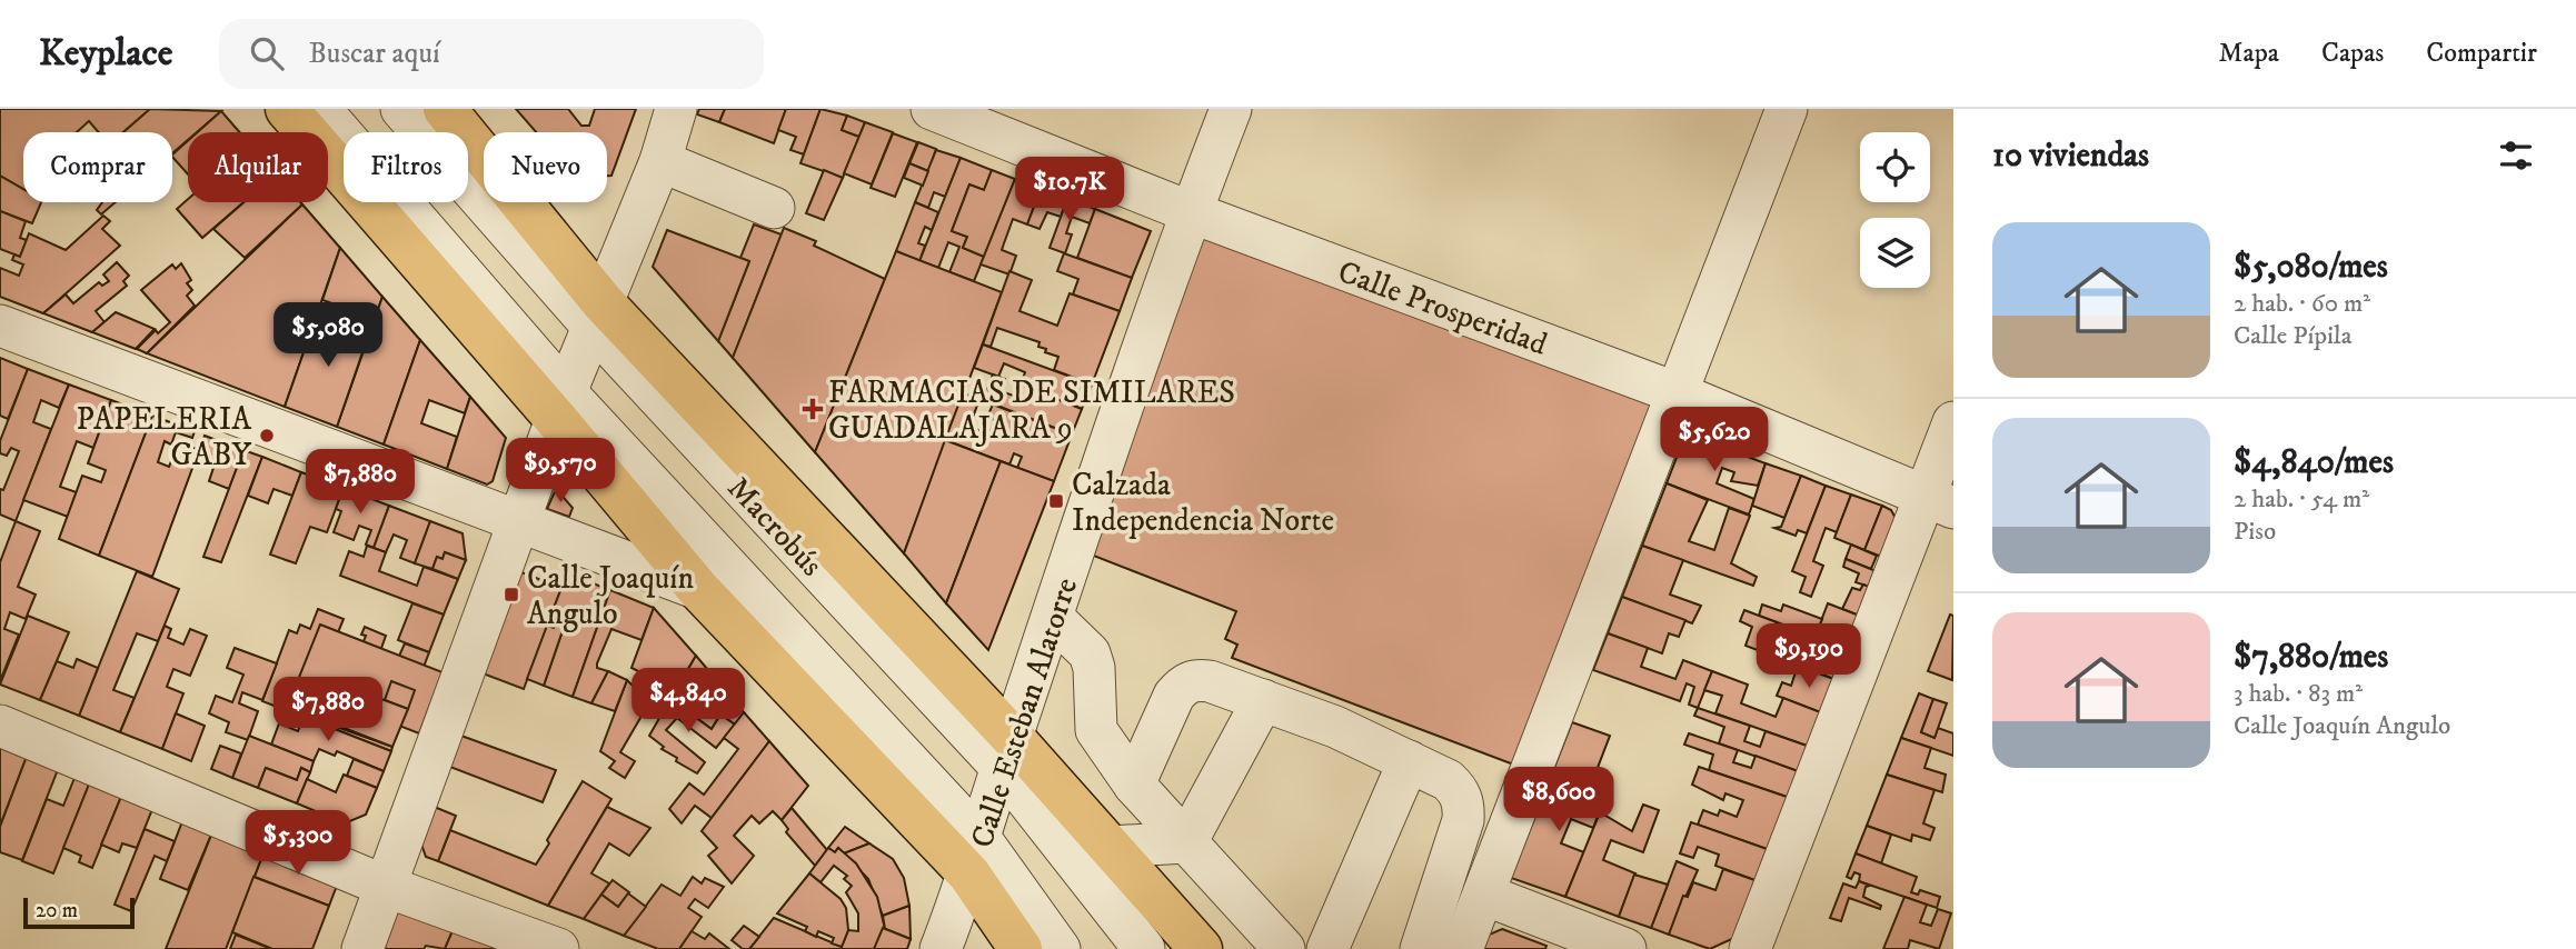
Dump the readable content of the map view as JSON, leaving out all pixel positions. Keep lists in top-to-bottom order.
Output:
{
  "streets": {
    "street": ["Calle Prosperidad", "Macrobús", "Calle Esteban Alatorre"]
  },
  "crossings": [
    ["Calle Prosperidad", "Calle Esteban Alatorre"],
    ["Macrobús", "Calle Esteban Alatorre"]
  ],
  "places": {
    "health": ["FARMACIAS DE SIMILARES GUADALAJARA 9"],
    "other": ["PAPELERIA GABY"],
    "transit": ["Calzada Independencia Norte", "Calle Joaquín Angulo"]
  },
  "scale_bar": "20 m",
  "page": {
    "header": "Keyplace",
    "search": "Buscar aquí",
    "nav": ["Mapa", "Capas", "Compartir"],
    "heading": "10 viviendas",
    "chip": [
      "Comprar",
      "Alquilar",
      "Filtros",
      "Nuevo"
    ],
    "price": [
      "$10.7K",
      "$5,080",
      "$5,620",
      "$9,570",
      "$7,880",
      "$9,190",
      "$4,840",
      "$7,880",
      "$8,600",
      "$5,300"
    ],
    "list": [
      {
        "name": "$5,080/mes",
        "note": "2 hab. · 60 m² · Calle Pípila"
      },
      {
        "name": "$4,840/mes",
        "note": "2 hab. · 54 m² · Piso"
      },
      {
        "name": "$7,880/mes",
        "note": "3 hab. · 83 m² · Calle Joaquín Angulo"
      }
    ],
    "scale": "20 m"
  }
}
